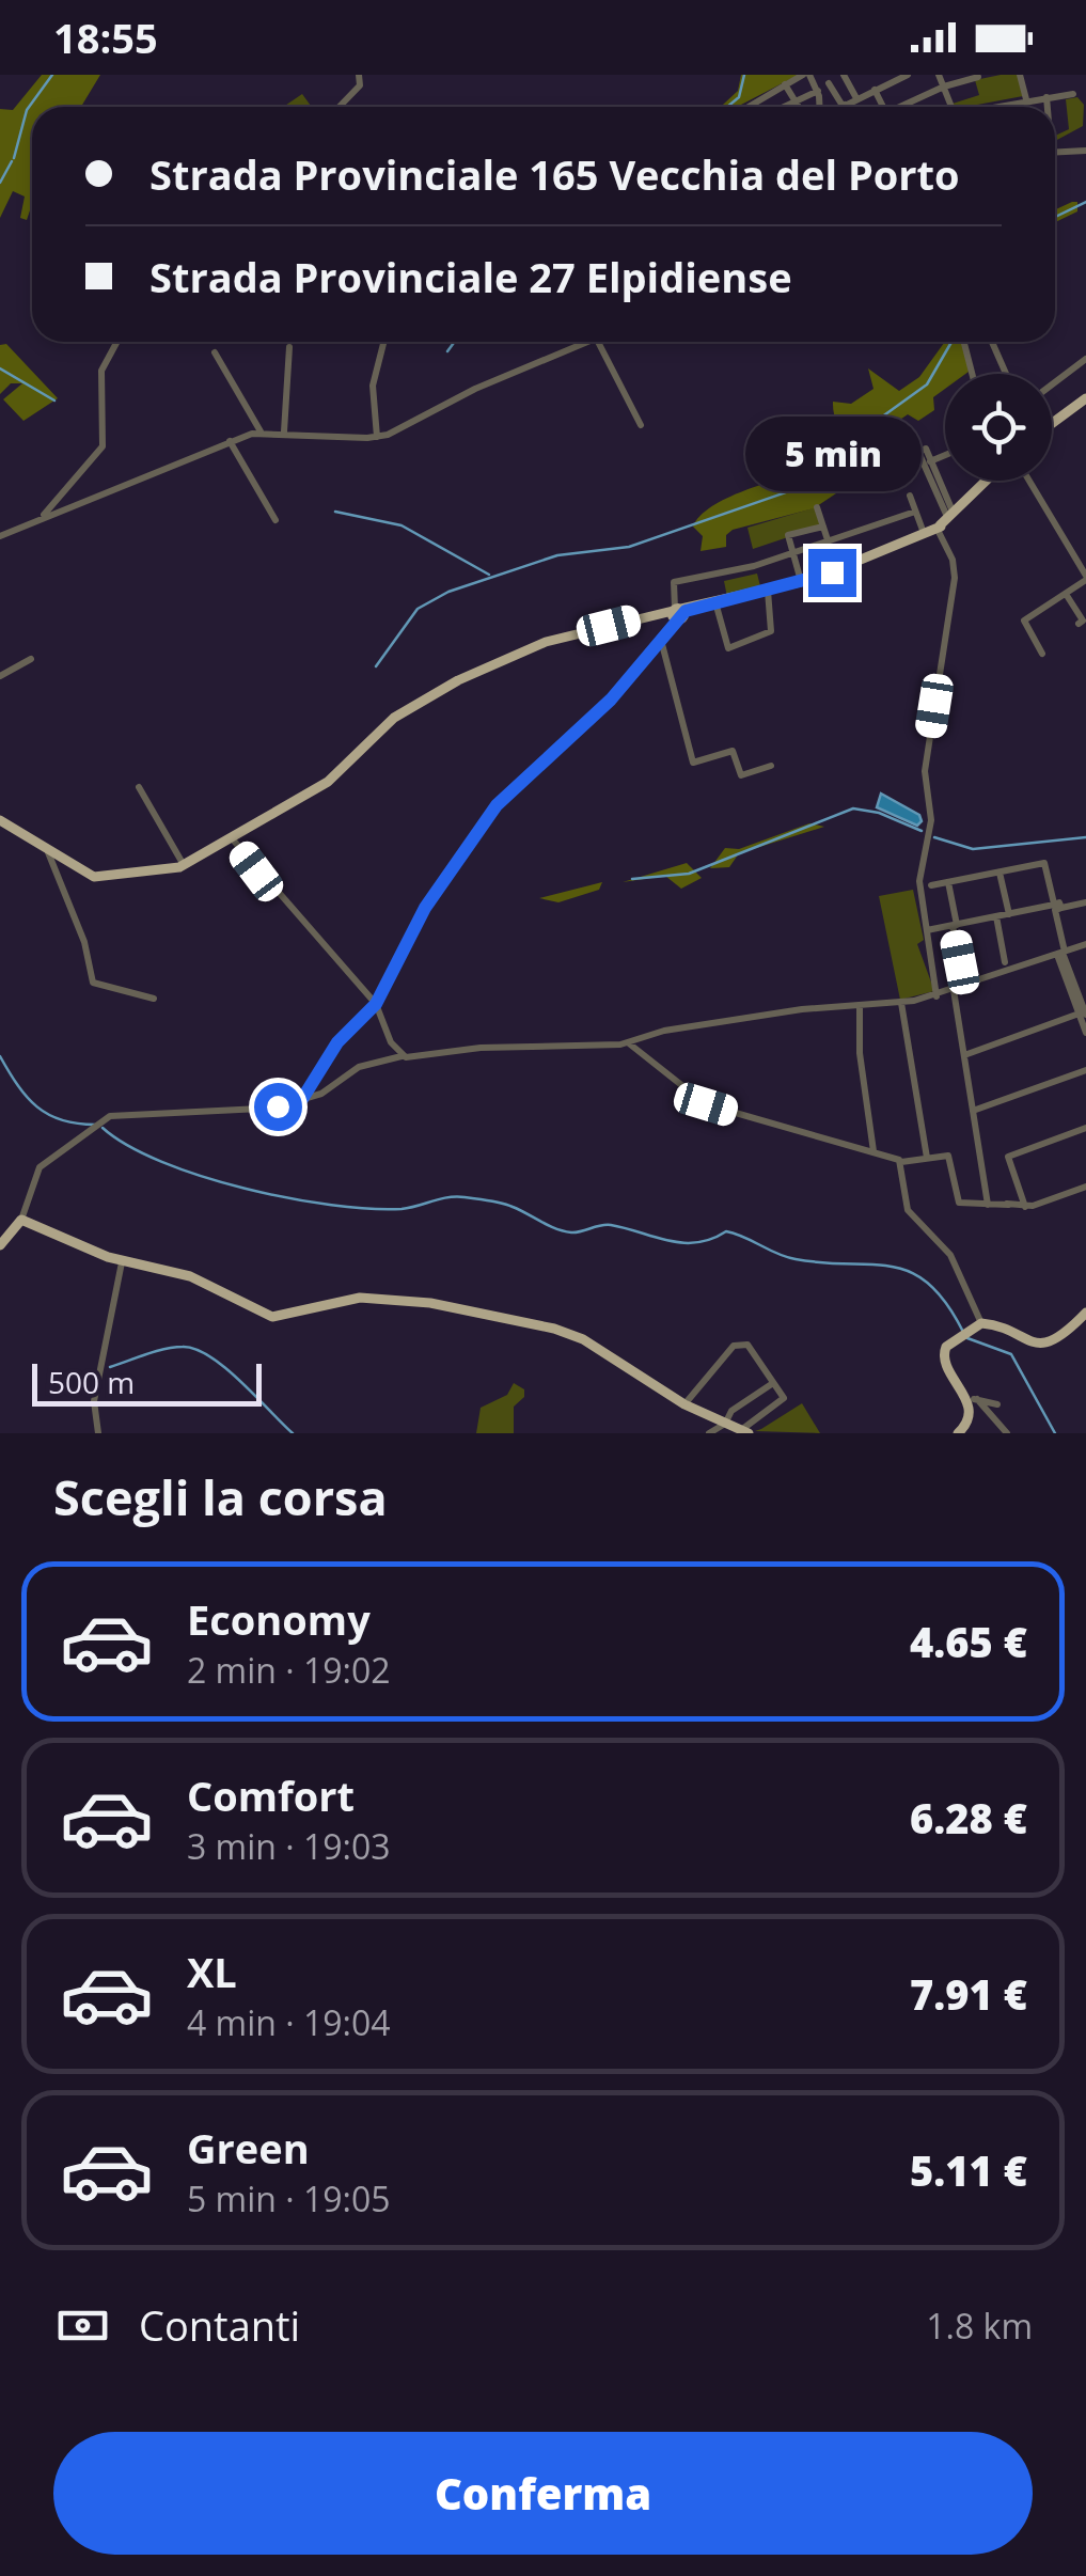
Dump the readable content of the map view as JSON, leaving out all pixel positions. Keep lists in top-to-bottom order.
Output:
{
  "scale_bar": "500 m",
  "page": {
    "status": "18:55",
    "banner": ["Strada Provinciale 165 Vecchia del Porto", "Strada Provinciale 27 Elpidiense"],
    "bubble": "5 min",
    "scale": "500 m",
    "heading": "Scegli la corsa",
    "list": [
      {
        "name": "Economy",
        "note": "2 min · 19:02",
        "value": "4.65 €"
      },
      {
        "name": "Comfort",
        "note": "3 min · 19:03",
        "value": "6.28 €"
      },
      {
        "name": "XL",
        "note": "4 min · 19:04",
        "value": "7.91 €"
      },
      {
        "name": "Green",
        "note": "5 min · 19:05",
        "value": "5.11 €"
      }
    ],
    "pay": ["Contanti", "1.8 km"],
    "buttons": "Conferma"
  }
}
